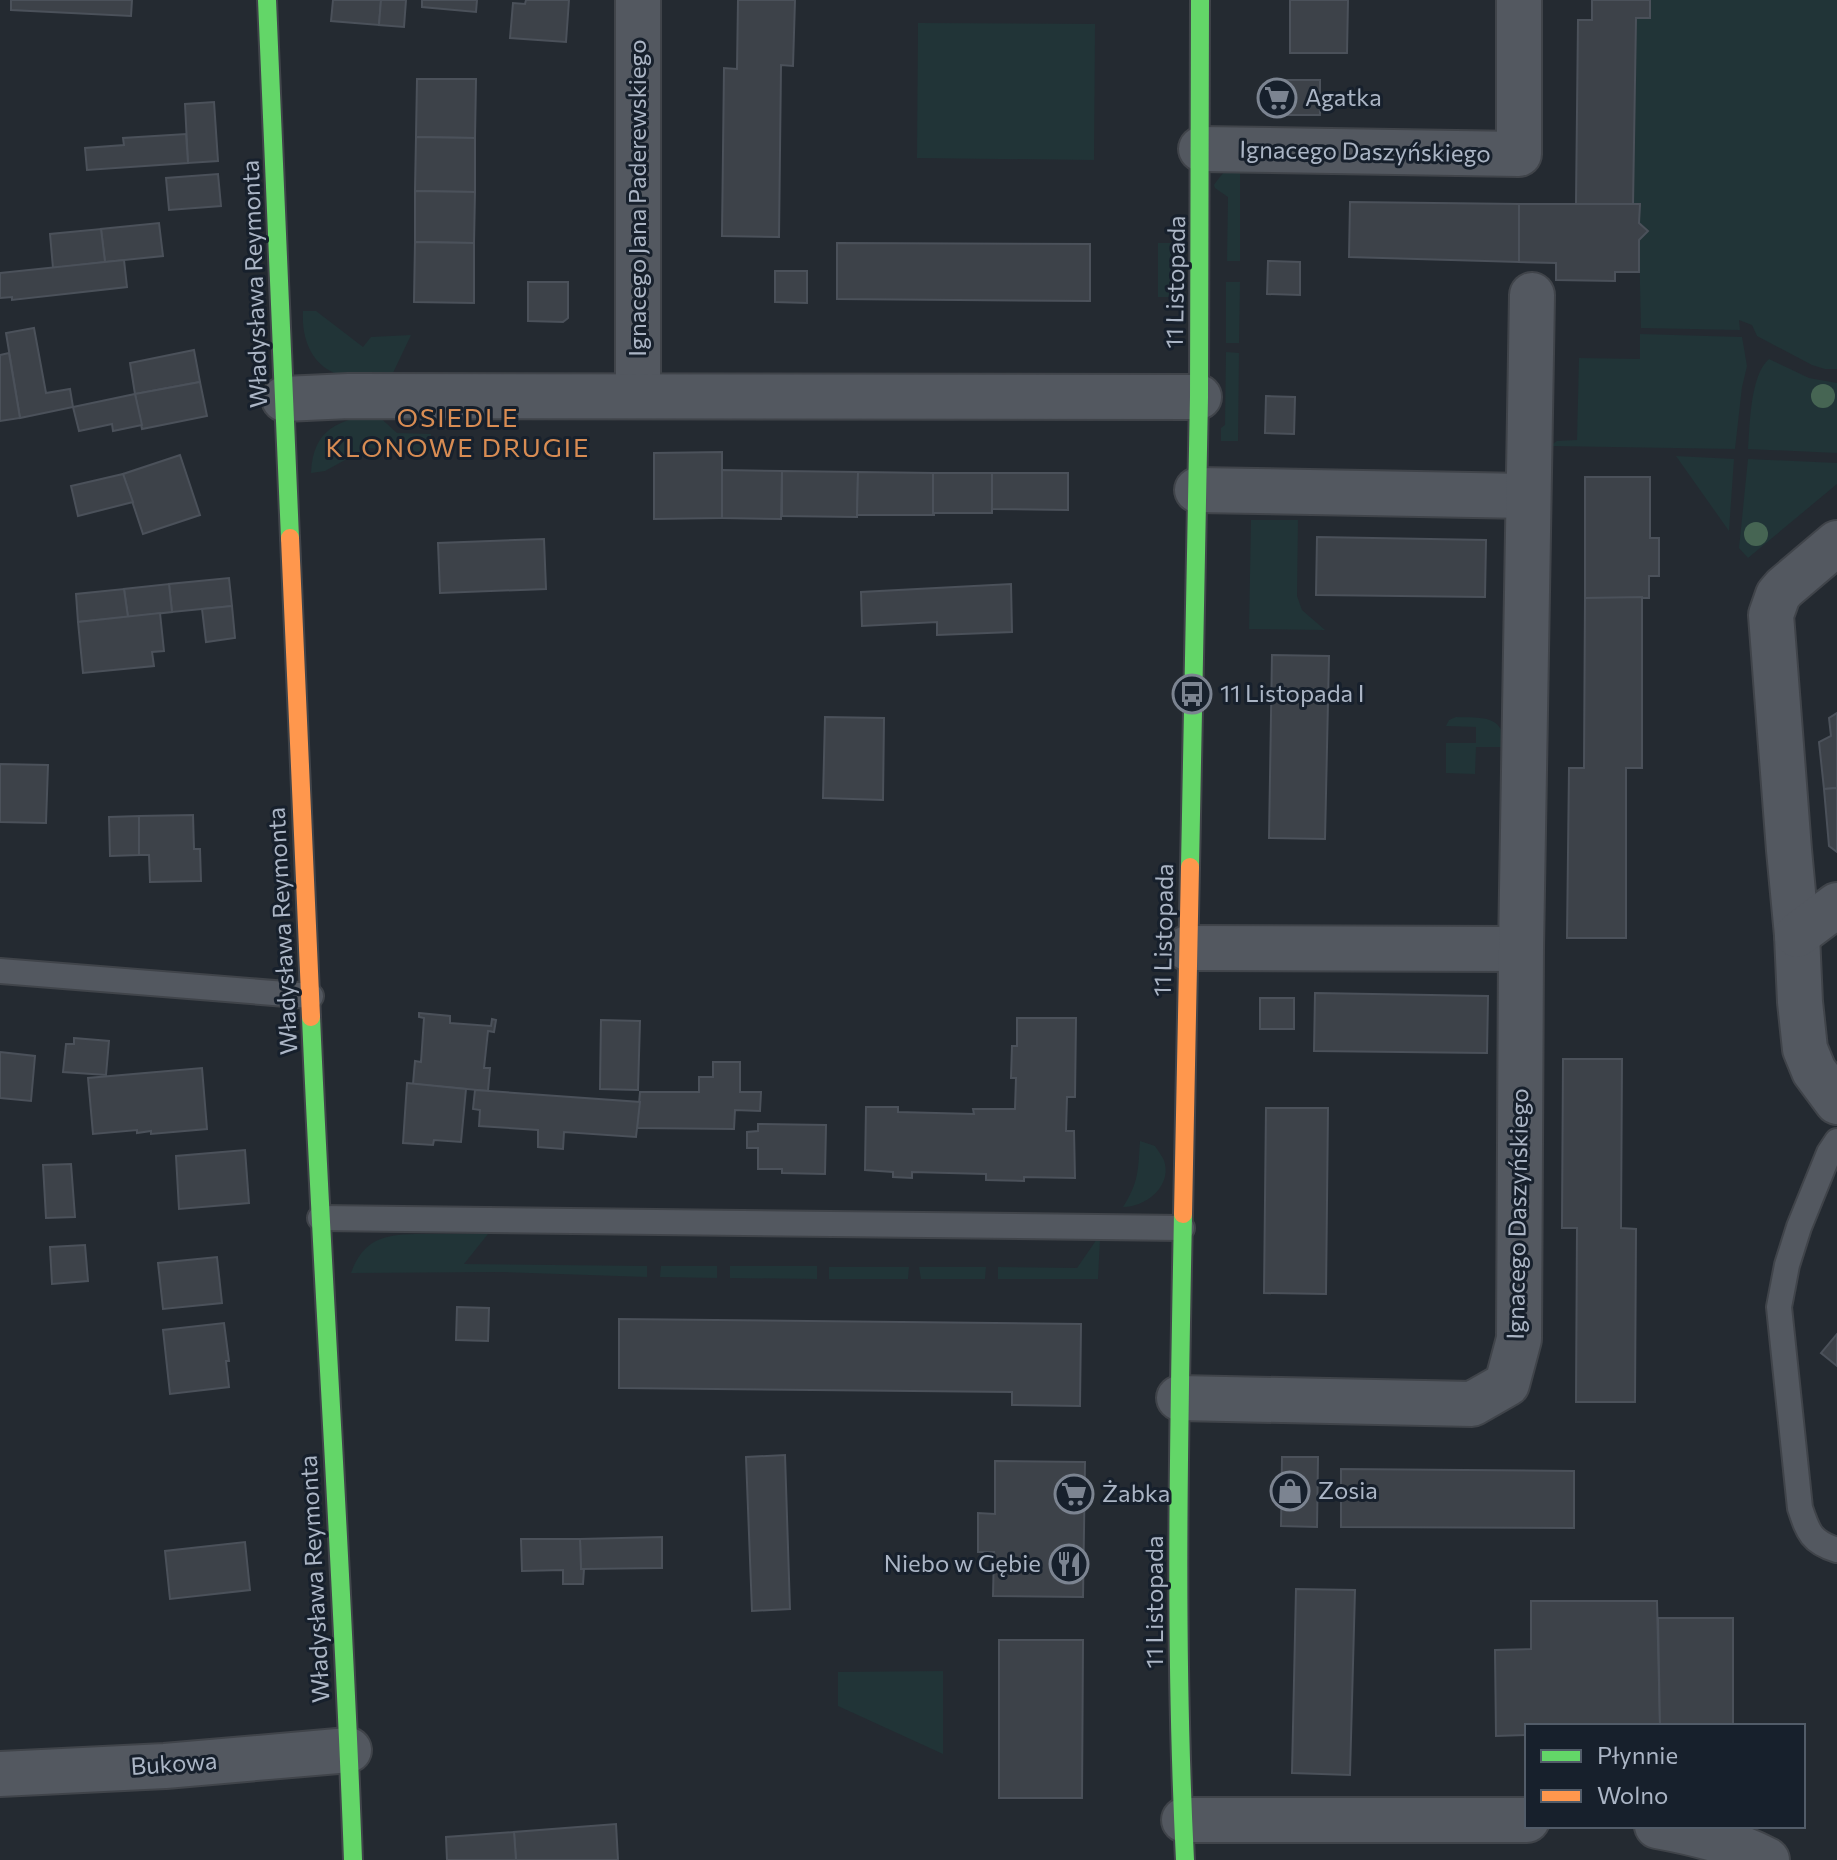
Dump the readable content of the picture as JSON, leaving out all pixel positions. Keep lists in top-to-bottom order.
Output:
{
  "streets": {
    "street": [
      "Ignacego Daszyńskiego",
      "Ignacego Jana Paderewskiego",
      "11 Listopada",
      "Władysława Reymonta",
      "Bukowa"
    ]
  },
  "crossings": [
    ["Ignacego Daszyńskiego", "11 Listopada"],
    ["Władysława Reymonta", "Bukowa"]
  ],
  "districts": ["OSIEDLE KLONOWE DRUGIE"],
  "places": {
    "supermarket": ["Agatka", "Żabka"],
    "bus stop": ["11 Listopada I"],
    "shop": ["Zosia"],
    "restaurant": ["Niebo w Gębie"]
  },
  "legend": ["Płynnie", "Wolno"]
}
